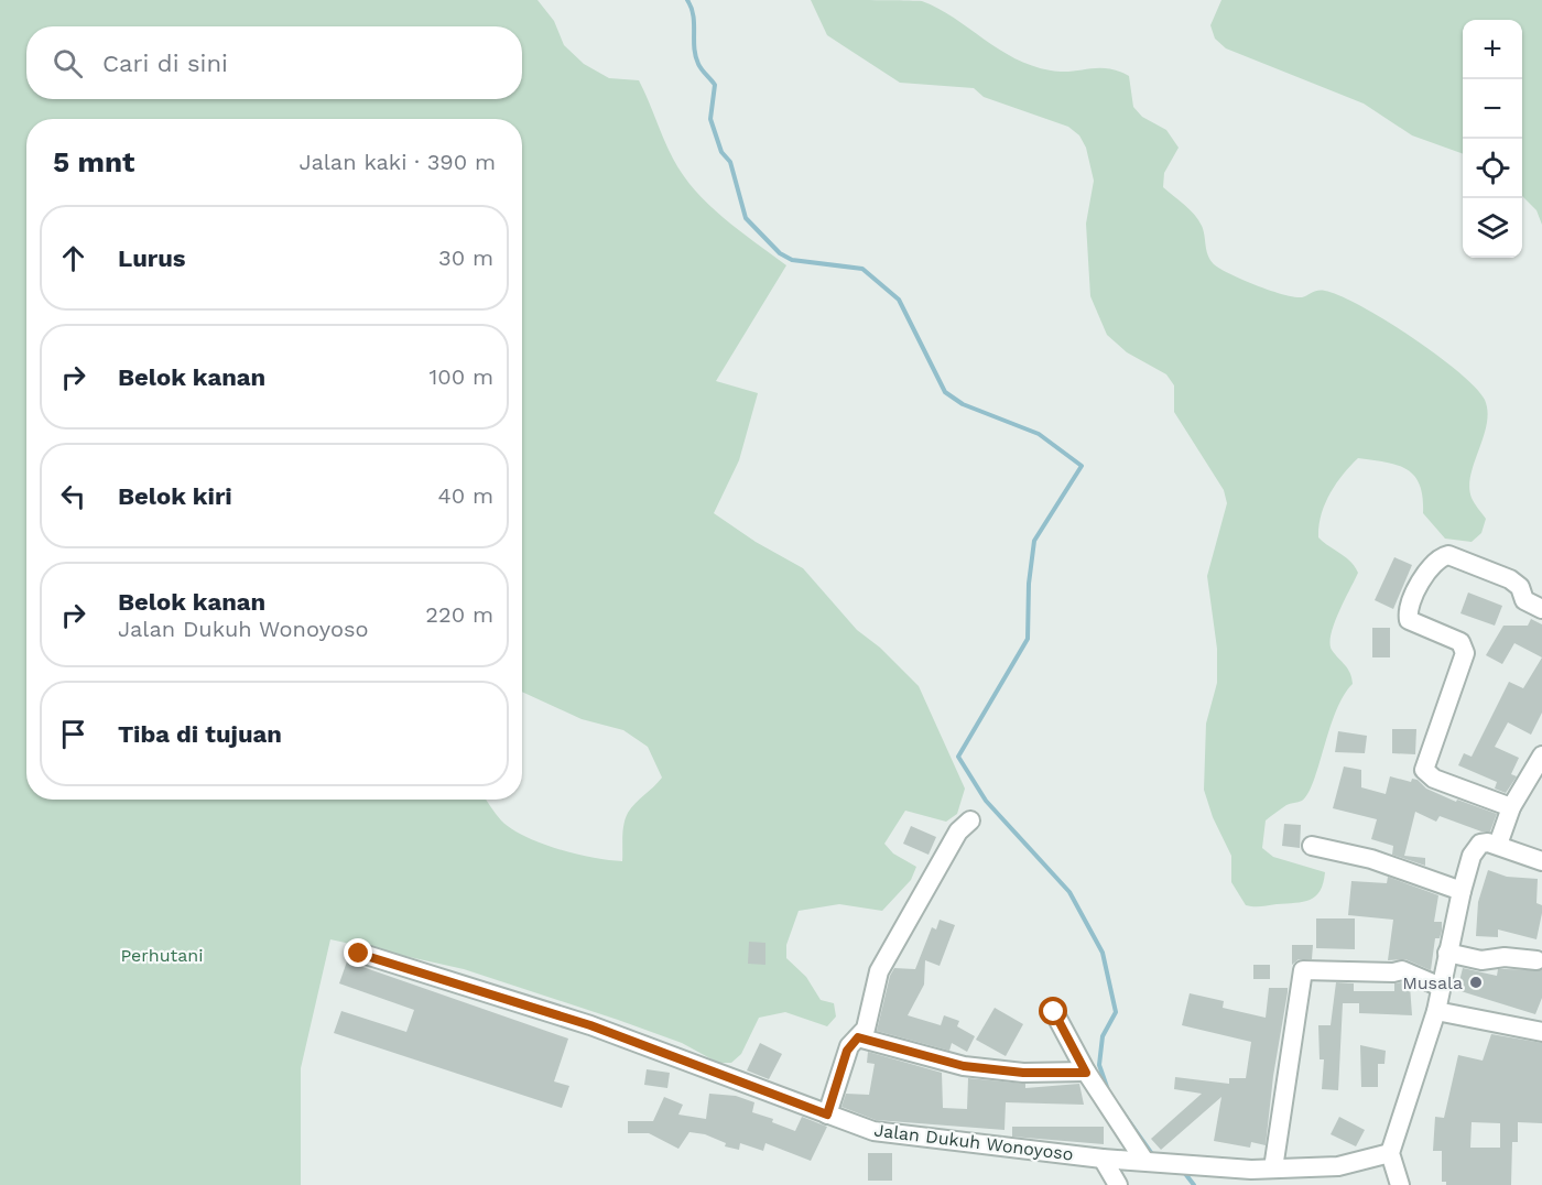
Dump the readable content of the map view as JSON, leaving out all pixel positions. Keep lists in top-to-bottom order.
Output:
{
  "streets": {
    "street": ["Jalan Dukuh Wonoyoso"]
  },
  "parks": ["Perhutani"],
  "places": ["Musala"],
  "page": {
    "map_buttons": ["+", "−"],
    "search": "Cari di sini",
    "heading": ["5 mnt", "Jalan kaki · 390 m"],
    "list": [
      ["Lurus", "30 m"],
      ["Belok kanan", "100 m"],
      ["Belok kiri", "40 m"],
      ["Belok kanan", "Jalan Dukuh Wonoyoso", "220 m"],
      "Tiba di tujuan"
    ]
  }
}
